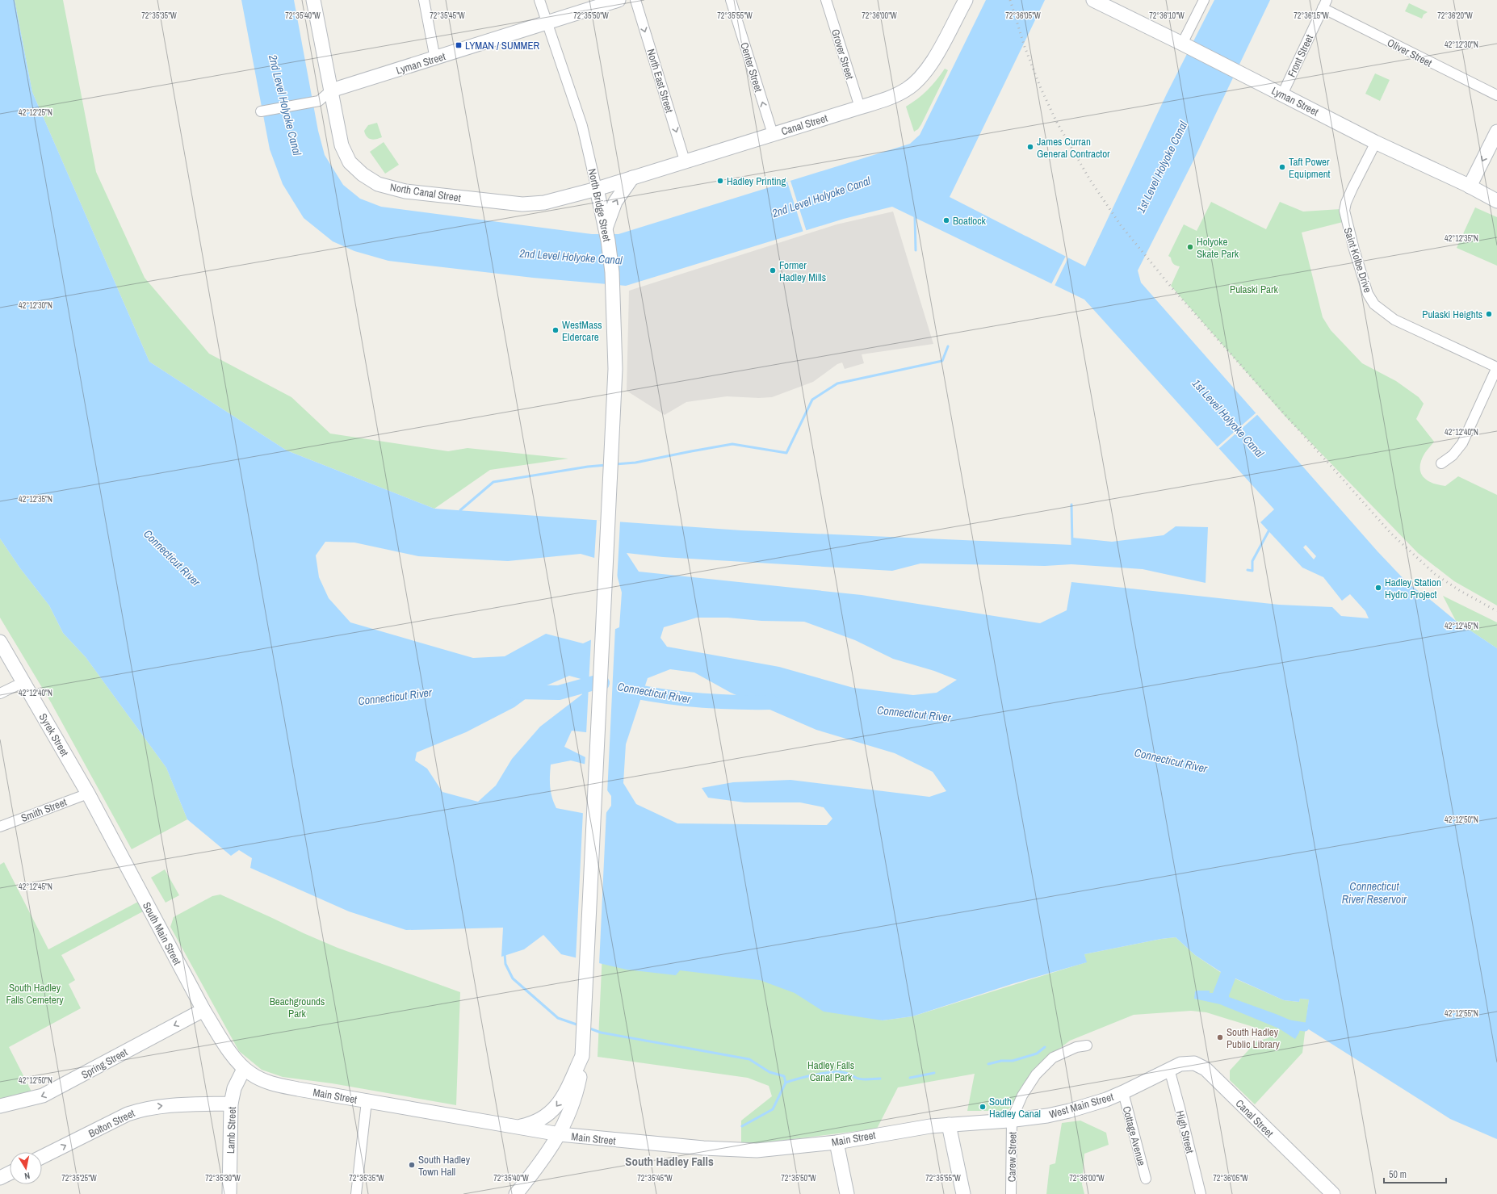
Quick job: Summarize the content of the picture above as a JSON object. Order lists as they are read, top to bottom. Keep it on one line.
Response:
{"streets":{"main road":["Lyman Street","Canal Street","North Canal Street","North Bridge Street","Syrek Street","South Main Street","Spring Street","Main Street","West Main Street","Bolton Street","Lamb Street"],"street":["Oliver Street","Grover Street","Front Street","Center Street","North East Street","Saint Kolbe Drive","Smith Street","High Street","Cottage Avenue","Carew Street"]},"crossings":[["Oliver Street","Front Street"],["Grover Street","Canal Street"],["Front Street","Lyman Street"],["Lyman Street","North Canal Street"],["Lyman Street","North Bridge Street"],["Lyman Street","Saint Kolbe Drive"],["Center Street","Canal Street"],["North East Street","Canal Street"],["Canal Street","North Canal Street"],["Canal Street","North Bridge Street"],["Canal Street","West Main Street"],["Canal Street","High Street"],["North Canal Street","North Bridge Street"],["Syrek Street","Smith Street"],["Syrek Street","South Main Street"],["Smith Street","South Main Street"],["South Main Street","Spring Street"],["South Main Street","Main Street"],["South Main Street","Lamb Street"],["Main Street","West Main Street"],["Main Street","Lamb Street"],["West Main Street","High Street"],["West Main Street","Cottage Avenue"],["West Main Street","Carew Street"],["Bolton Street","Lamb Street"]],"one_way":["Center Street","North East Street","Spring Street","Bolton Street"],"districts":["South Hadley Falls"],"water":["2nd Level Holyoke Canal","1st Level Holyoke Canal","Connecticut River","Connecticut River Reservoir"],"parks":["Pulaski Park","South Hadley Falls Cemetery","Beachgrounds Park","Hadley Falls Canal Park"],"places":{"transit":["LYMAN / SUMMER"],"other":["James Curran General Contractor","Taft Power Equipment","Hadley Printing","Boatlock","Holyoke Skate Park","Former Hadley Mills","Pulaski Heights","WestMass Eldercare","Hadley Station Hydro Project","South Hadley Public Library","South Hadley Canal","South Hadley Town Hall"]},"scale_bar":"50 m","north":"bottom","coordinates":["72°35'35\"W","72°35'40\"W","72°35'45\"W","72°35'50\"W","72°35'55\"W","72°36'00\"W","72°36'05\"W","72°36'10\"W","72°36'15\"W","72°36'20\"W","42°12'30\"N","42°12'25\"N","42°12'35\"N","42°12'40\"N","42°12'45\"N","42°12'50\"N","42°12'55\"N","72°35'25\"W","72°35'30\"W"]}
